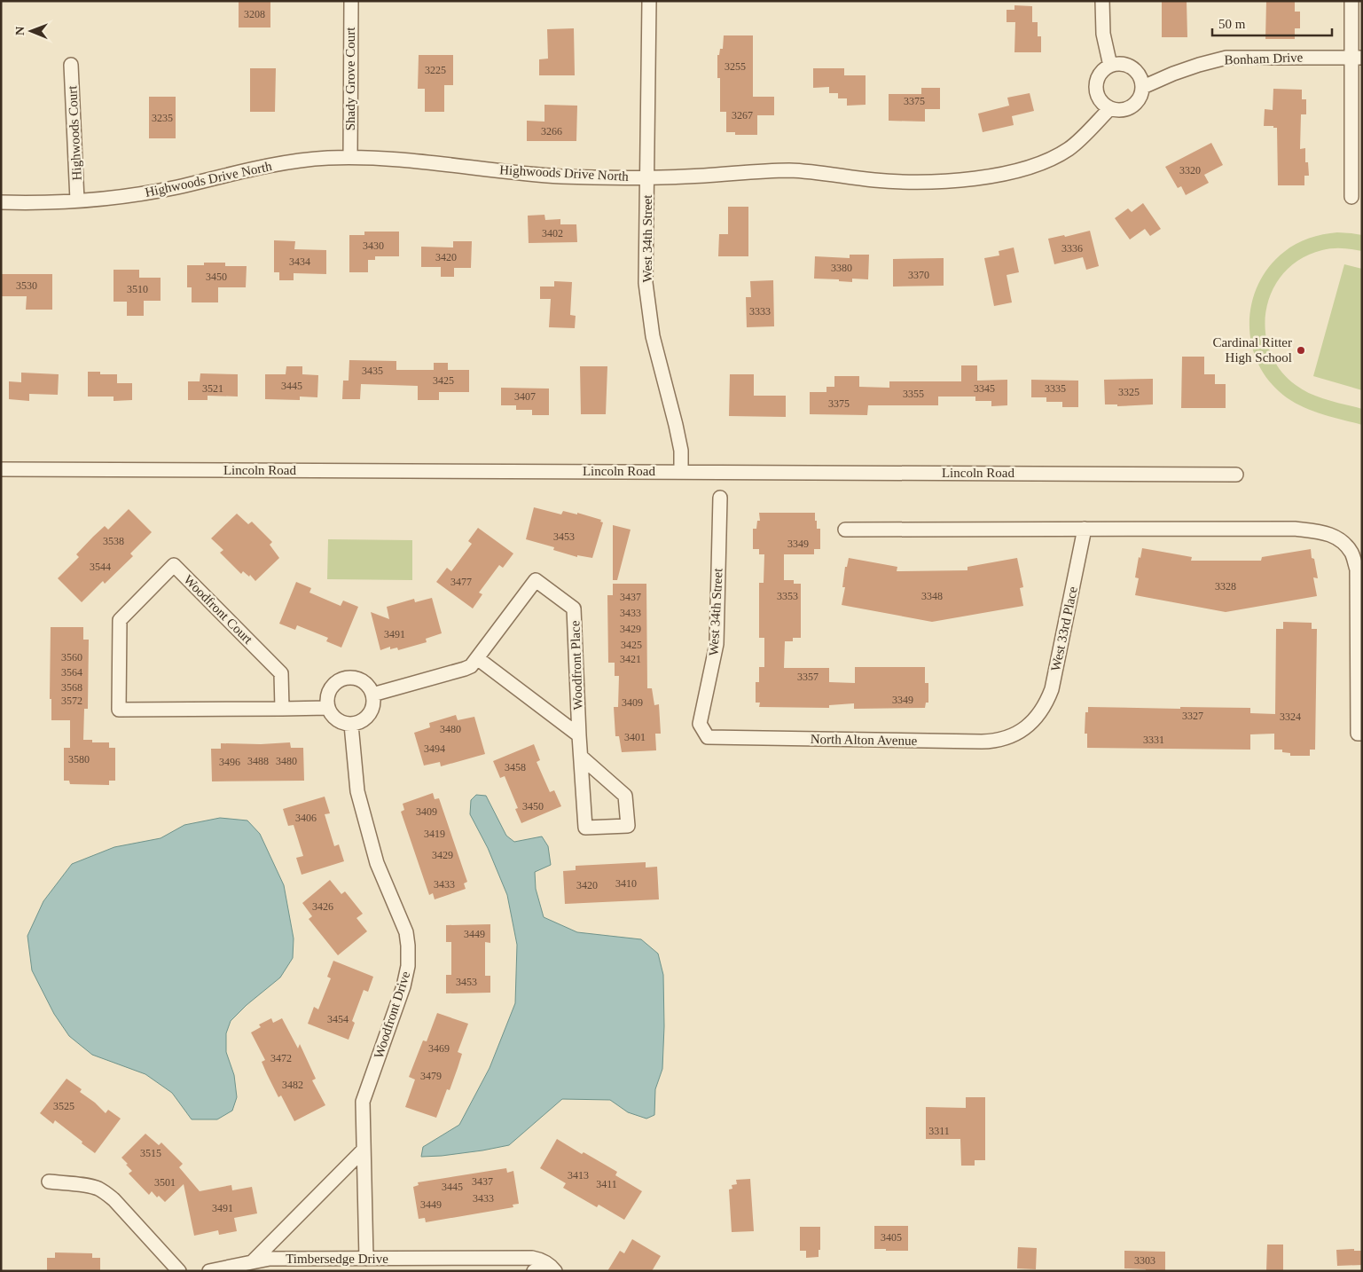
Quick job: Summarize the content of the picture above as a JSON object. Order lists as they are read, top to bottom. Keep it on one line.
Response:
{"streets":{"street":["Bonham Drive","Shady Grove Court","Highwoods Court","Highwoods Drive North","West 34th Street","Lincoln Road","Woodfront Court","West 33rd Place","Woodfront Place","North Alton Avenue","Woodfront Drive","Timbersedge Drive"]},"crossings":[["Bonham Drive","Highwoods Drive North"],["Shady Grove Court","Highwoods Drive North"],["Highwoods Court","Highwoods Drive North"],["Highwoods Drive North","West 34th Street"],["West 34th Street","Lincoln Road"],["West 34th Street","North Alton Avenue"],["Woodfront Court","Woodfront Place"],["Woodfront Court","Woodfront Drive"],["West 33rd Place","North Alton Avenue"],["Woodfront Place","Woodfront Drive"],["Woodfront Drive","Timbersedge Drive"]],"places":["Cardinal Ritter High School"],"house_numbers":["3208","3255","3225","3375","3267","3235","3266","3320","3402","3430","3336","3420","3434","3380","3370","3450","3530","3510","3333","3435","3425","3445","3521","3345","3335","3325","3355","3407","3375","3453","3538","3349","3544","3477","3328","3353","3348","3437","3433","3429","3491","3425","3560","3421","3564","3357","3568","3349","3572","3409","3327","3324","3480","3401","3331","3494","3580","3488","3480","3496","3458","3450","3409","3406","3419","3429","3410","3433","3420","3426","3449","3453","3454","3469","3472","3479","3482","3525","3311","3515","3413","3437","3501","3411","3445","3433","3449","3491","3405","3303"],"scale_bar":"50 m","north":"left"}
